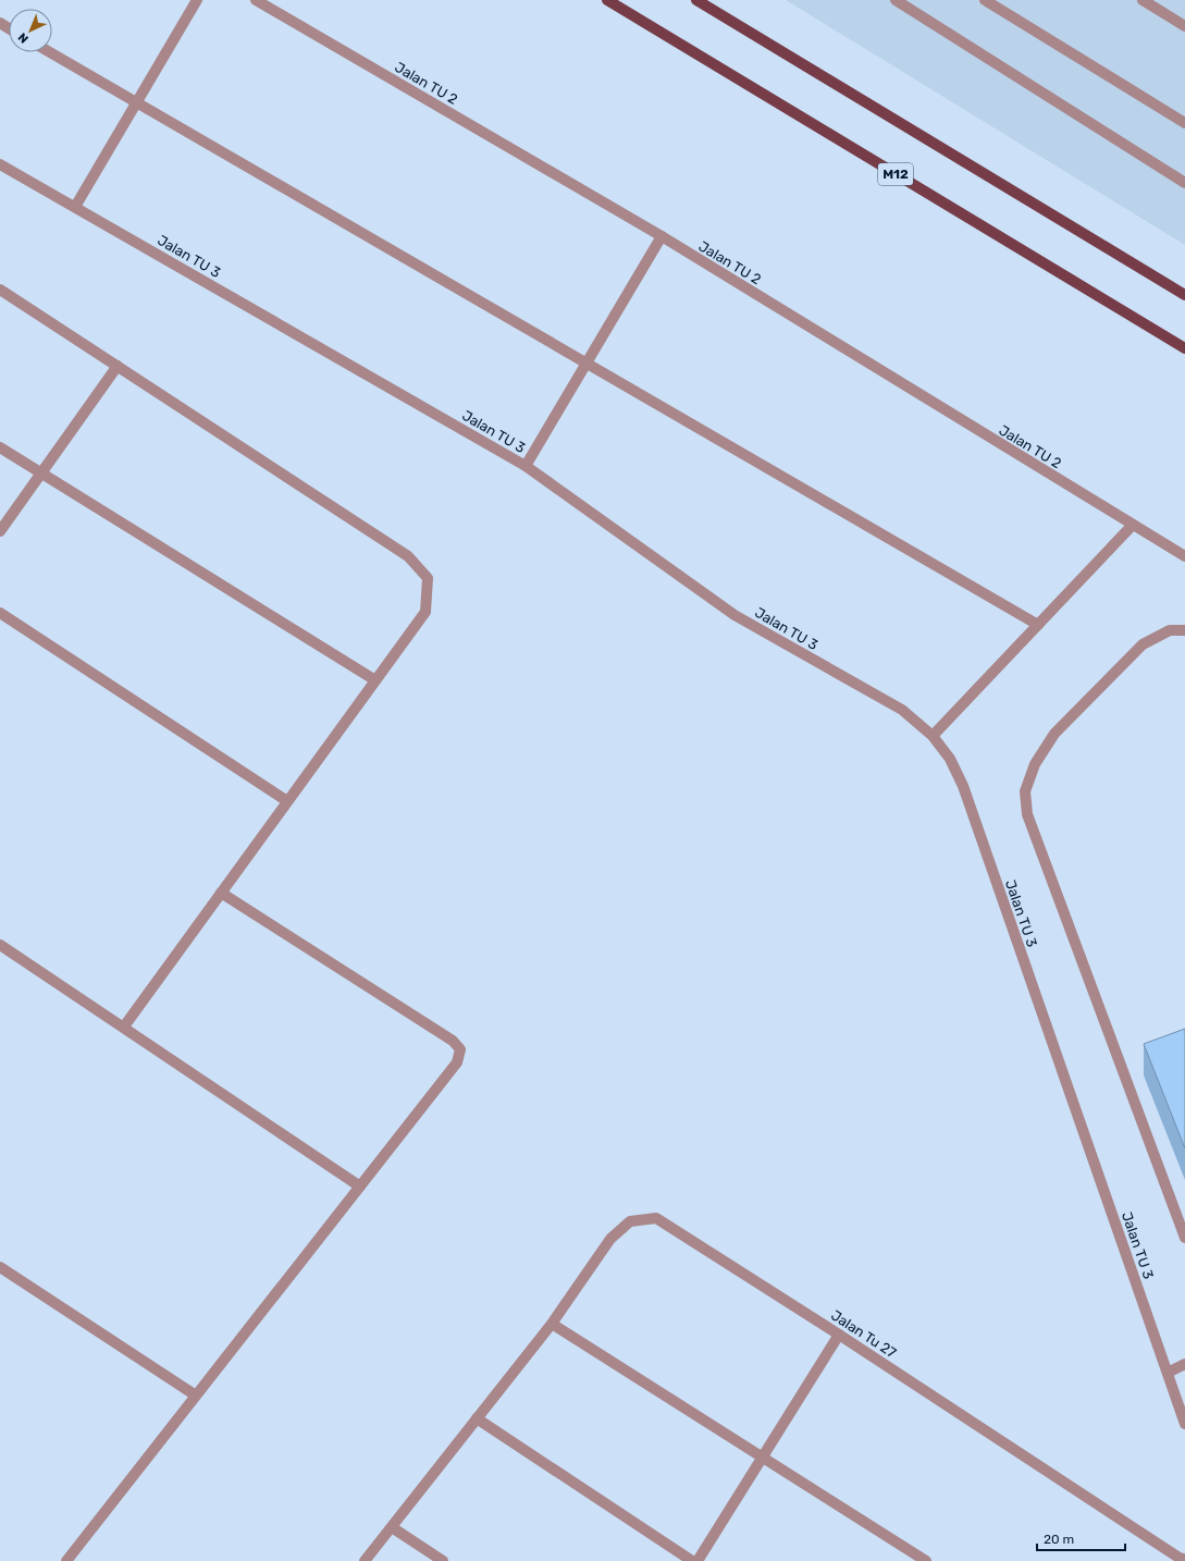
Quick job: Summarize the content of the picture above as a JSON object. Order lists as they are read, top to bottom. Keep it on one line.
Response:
{"streets":{"main road":["M12"],"street":["Jalan TU 2","Jalan TU 3","Jalan Tu 27"]},"scale_bar":"20 m","north":"bottom left"}
